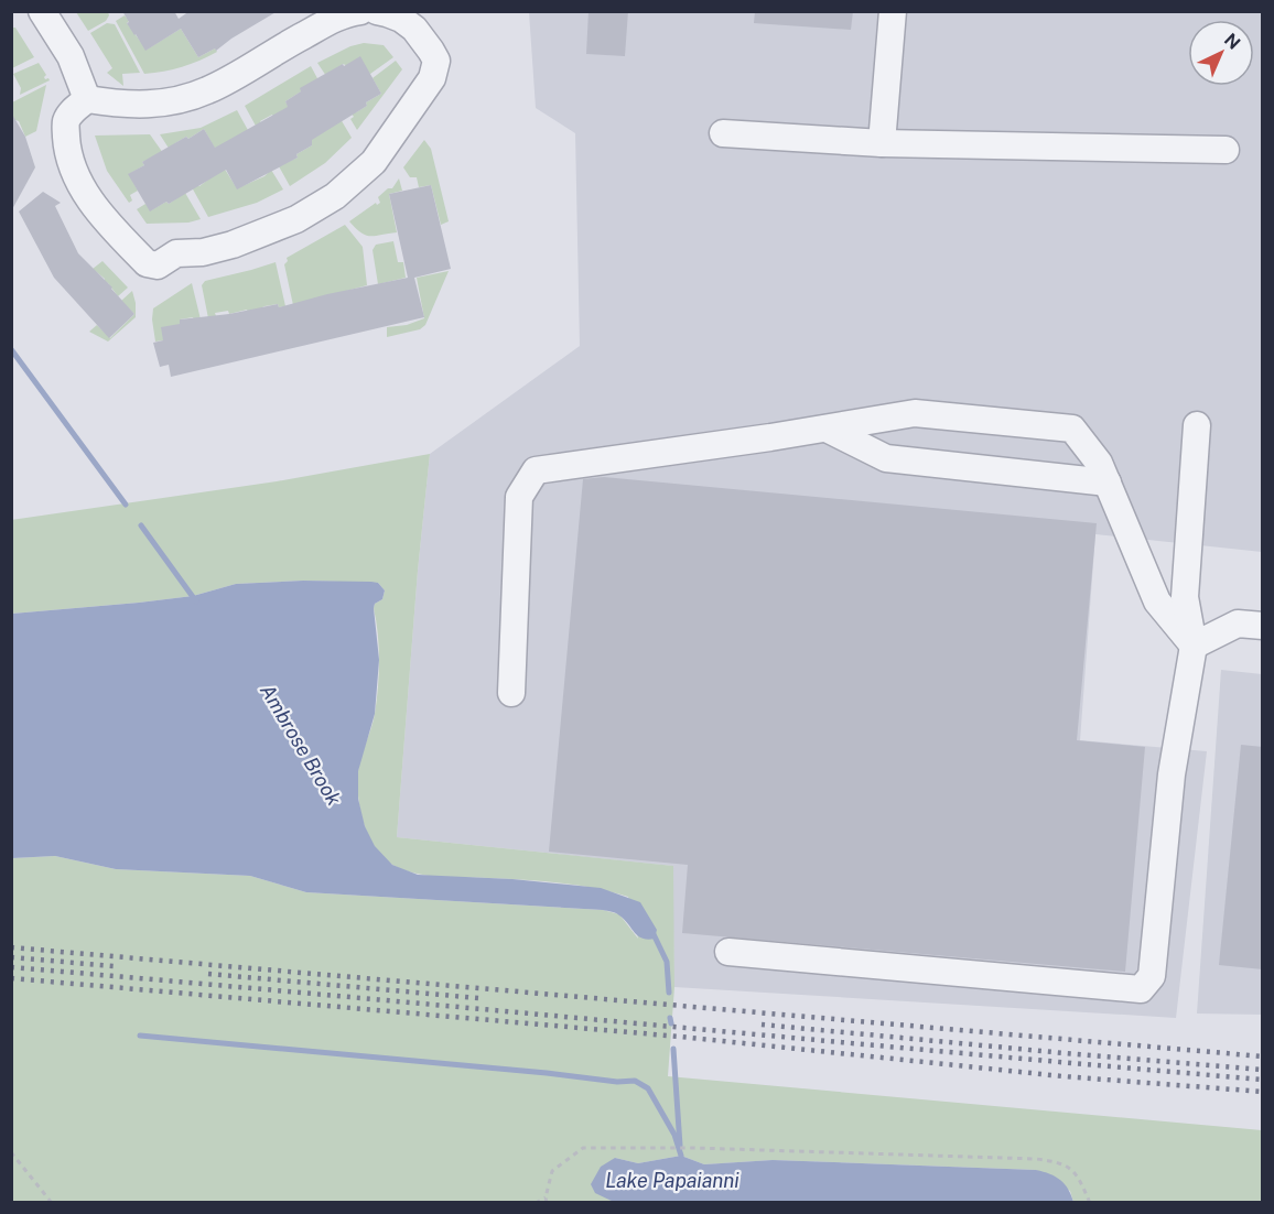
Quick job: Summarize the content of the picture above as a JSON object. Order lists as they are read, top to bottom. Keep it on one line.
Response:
{"water":["Ambrose Brook","Lake Papaianni"],"north":"top right"}
